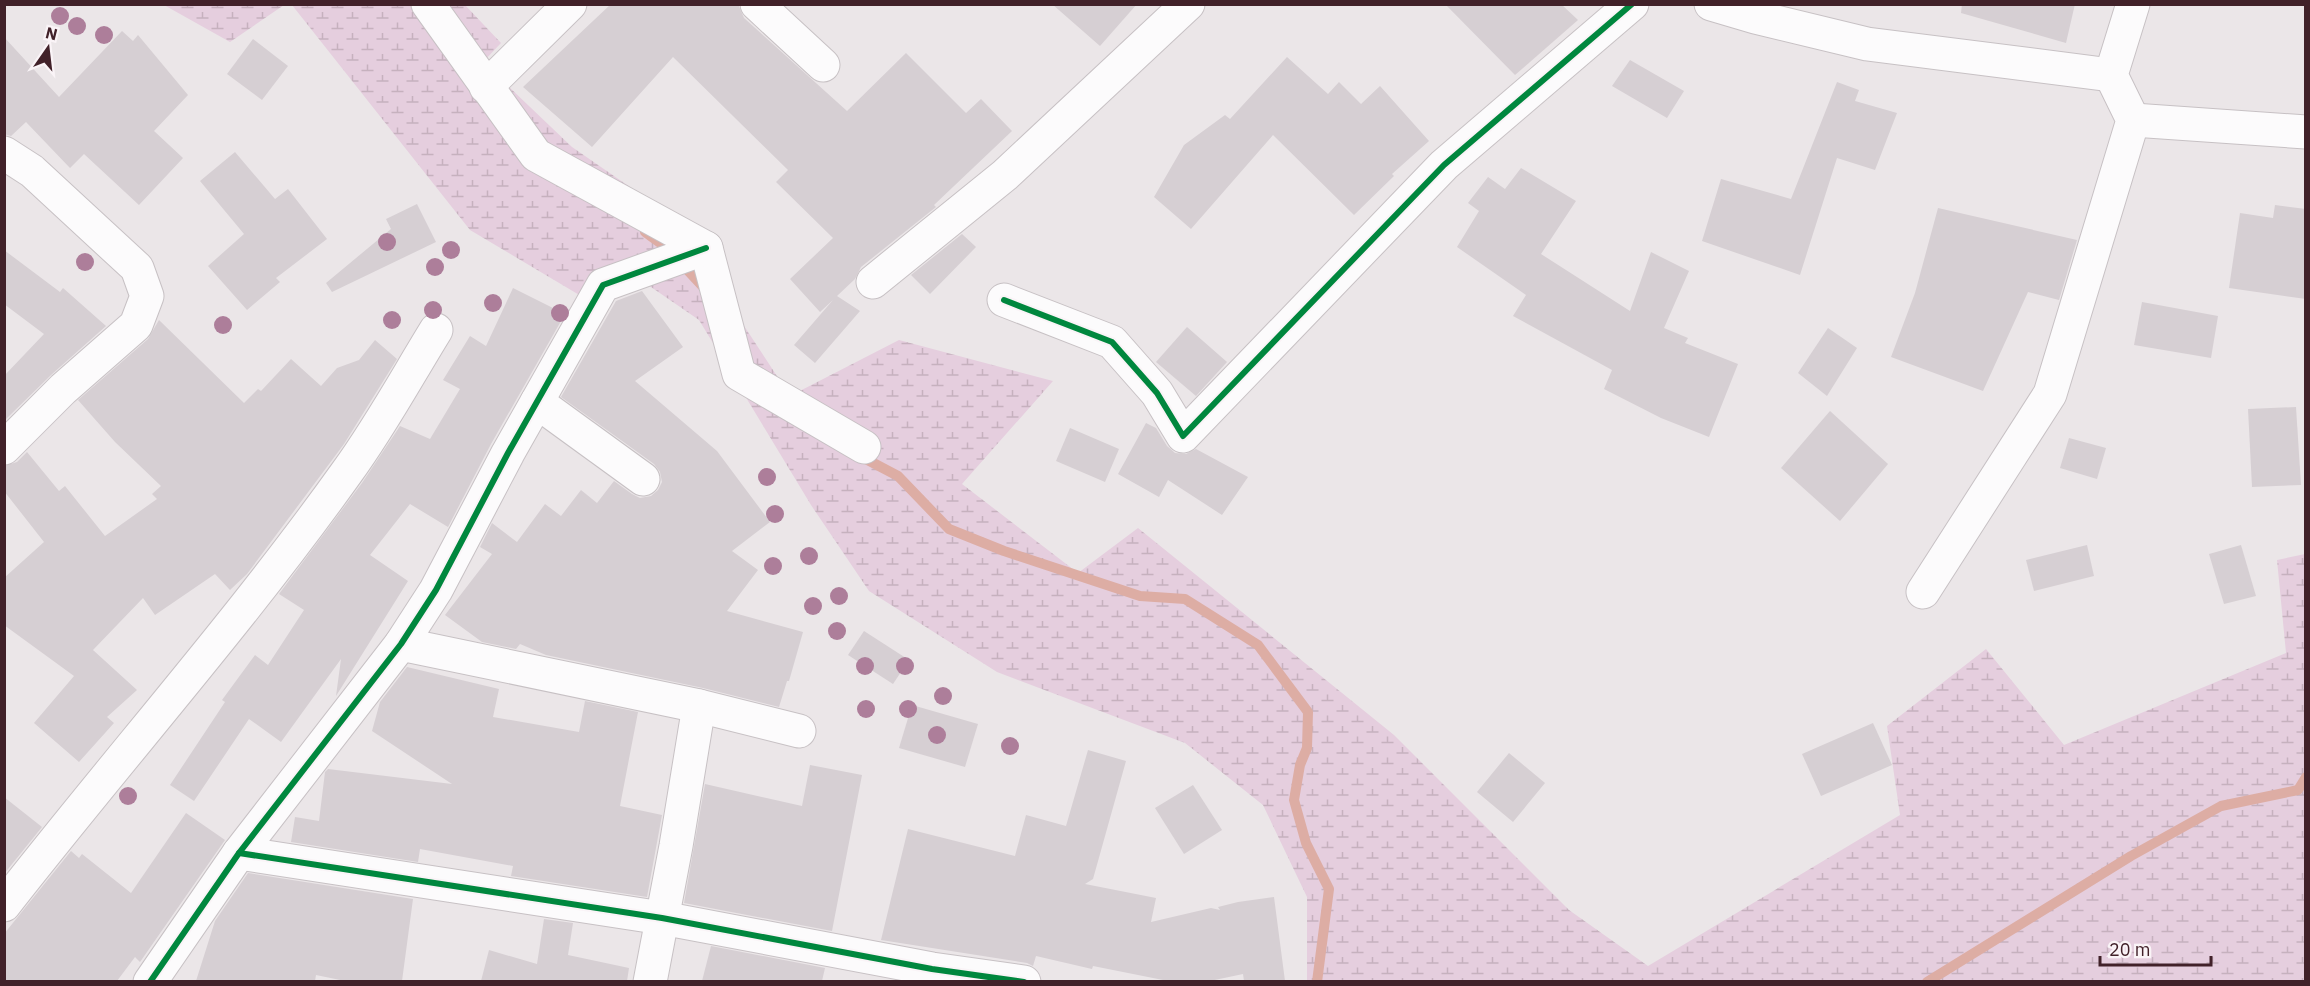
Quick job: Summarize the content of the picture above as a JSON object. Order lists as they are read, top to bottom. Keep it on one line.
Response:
{"scale_bar":"20 m","north":"top"}
